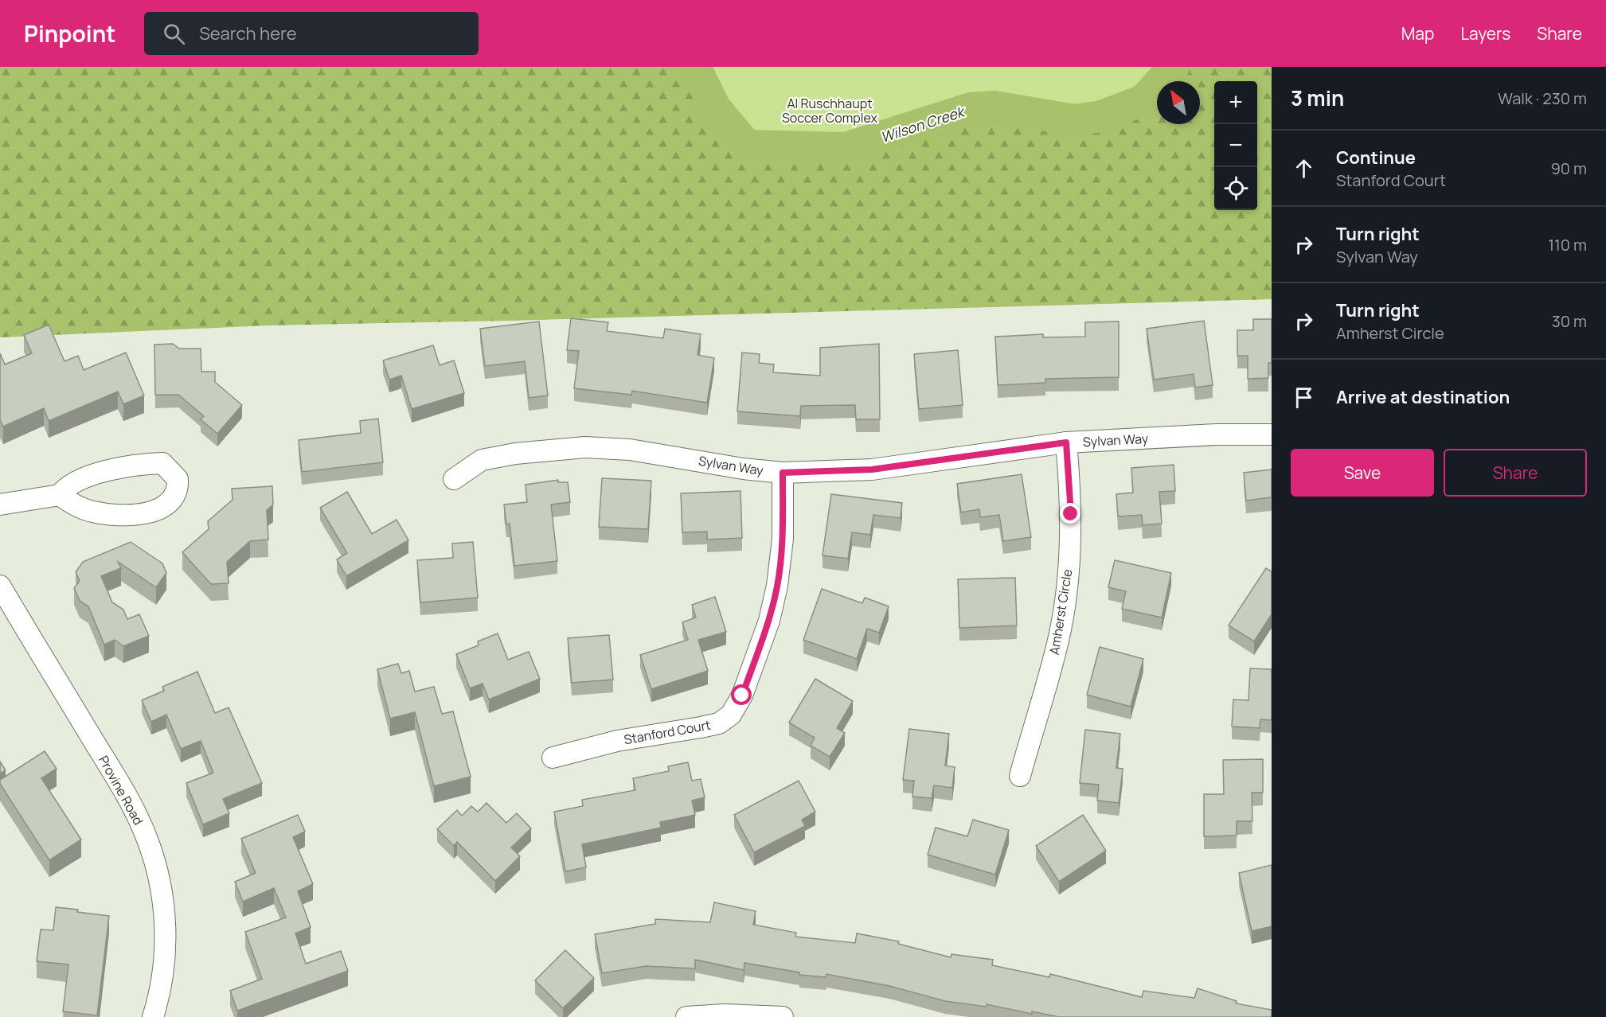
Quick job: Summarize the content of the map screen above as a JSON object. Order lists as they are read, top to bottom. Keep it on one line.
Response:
{"streets":{"street":["Sylvan Way","Amherst Circle","Stanford Court","Provine Road"]},"crossings":[["Sylvan Way","Amherst Circle"],["Sylvan Way","Stanford Court"]],"water":["Wilson Creek"],"parks":["Al Ruschhaupt Soccer Complex"],"north":"top left","page":{"header":"Pinpoint","search":"Search here","nav":["Map","Layers","Share"],"heading":["3 min","Walk · 230 m"],"map_buttons":["+","−"],"list":[["Continue","Stanford Court","90 m"],["Turn right","Sylvan Way","110 m"],["Turn right","Amherst Circle","30 m"],"Arrive at destination"],"buttons":["Save","Share"]}}
